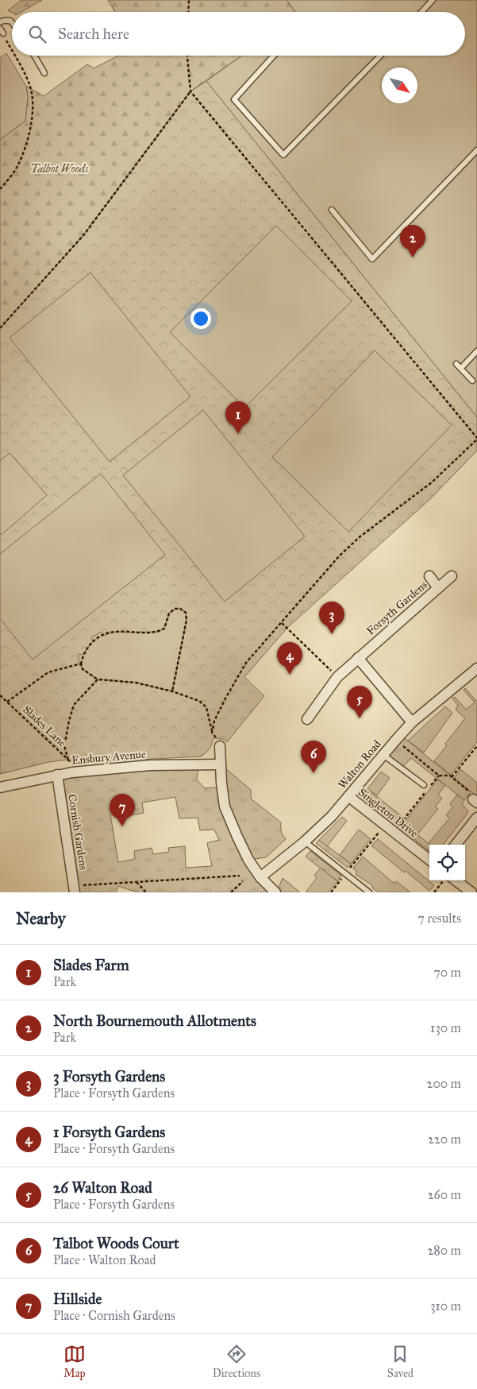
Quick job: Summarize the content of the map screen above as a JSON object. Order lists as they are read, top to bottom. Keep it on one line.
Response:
{"streets":{"street":["Forsyth Gardens","Ensbury Avenue","Walton Road","Singleton Drive","Cornish Gardens"],"path":["Slades Lane"]},"crossings":[["Slades Lane","Ensbury Avenue"],["Ensbury Avenue","Cornish Gardens"],["Walton Road","Singleton Drive"]],"parks":["Talbot Woods"],"north":"bottom right","page":{"search":"Search here","pins":["2","1","3","4","5","6","7"],"heading":["Nearby","7 results"],"list":[{"mark":"1","name":"Slades Farm","note":"Park","value":"70 m"},{"mark":"2","name":"North Bournemouth Allotments","note":"Park","value":"130 m"},{"mark":"3","name":"3 Forsyth Gardens","note":"Place · Forsyth Gardens","value":"200 m"},{"mark":"4","name":"1 Forsyth Gardens","note":"Place · Forsyth Gardens","value":"220 m"},{"mark":"5","name":"26 Walton Road","note":"Place · Forsyth Gardens","value":"260 m"},{"mark":"6","name":"Talbot Woods Court","note":"Place · Walton Road","value":"280 m"},{"mark":"7","name":"Hillside","note":"Place · Cornish Gardens","value":"310 m"}],"nav":["Map","Directions","Saved"]}}
